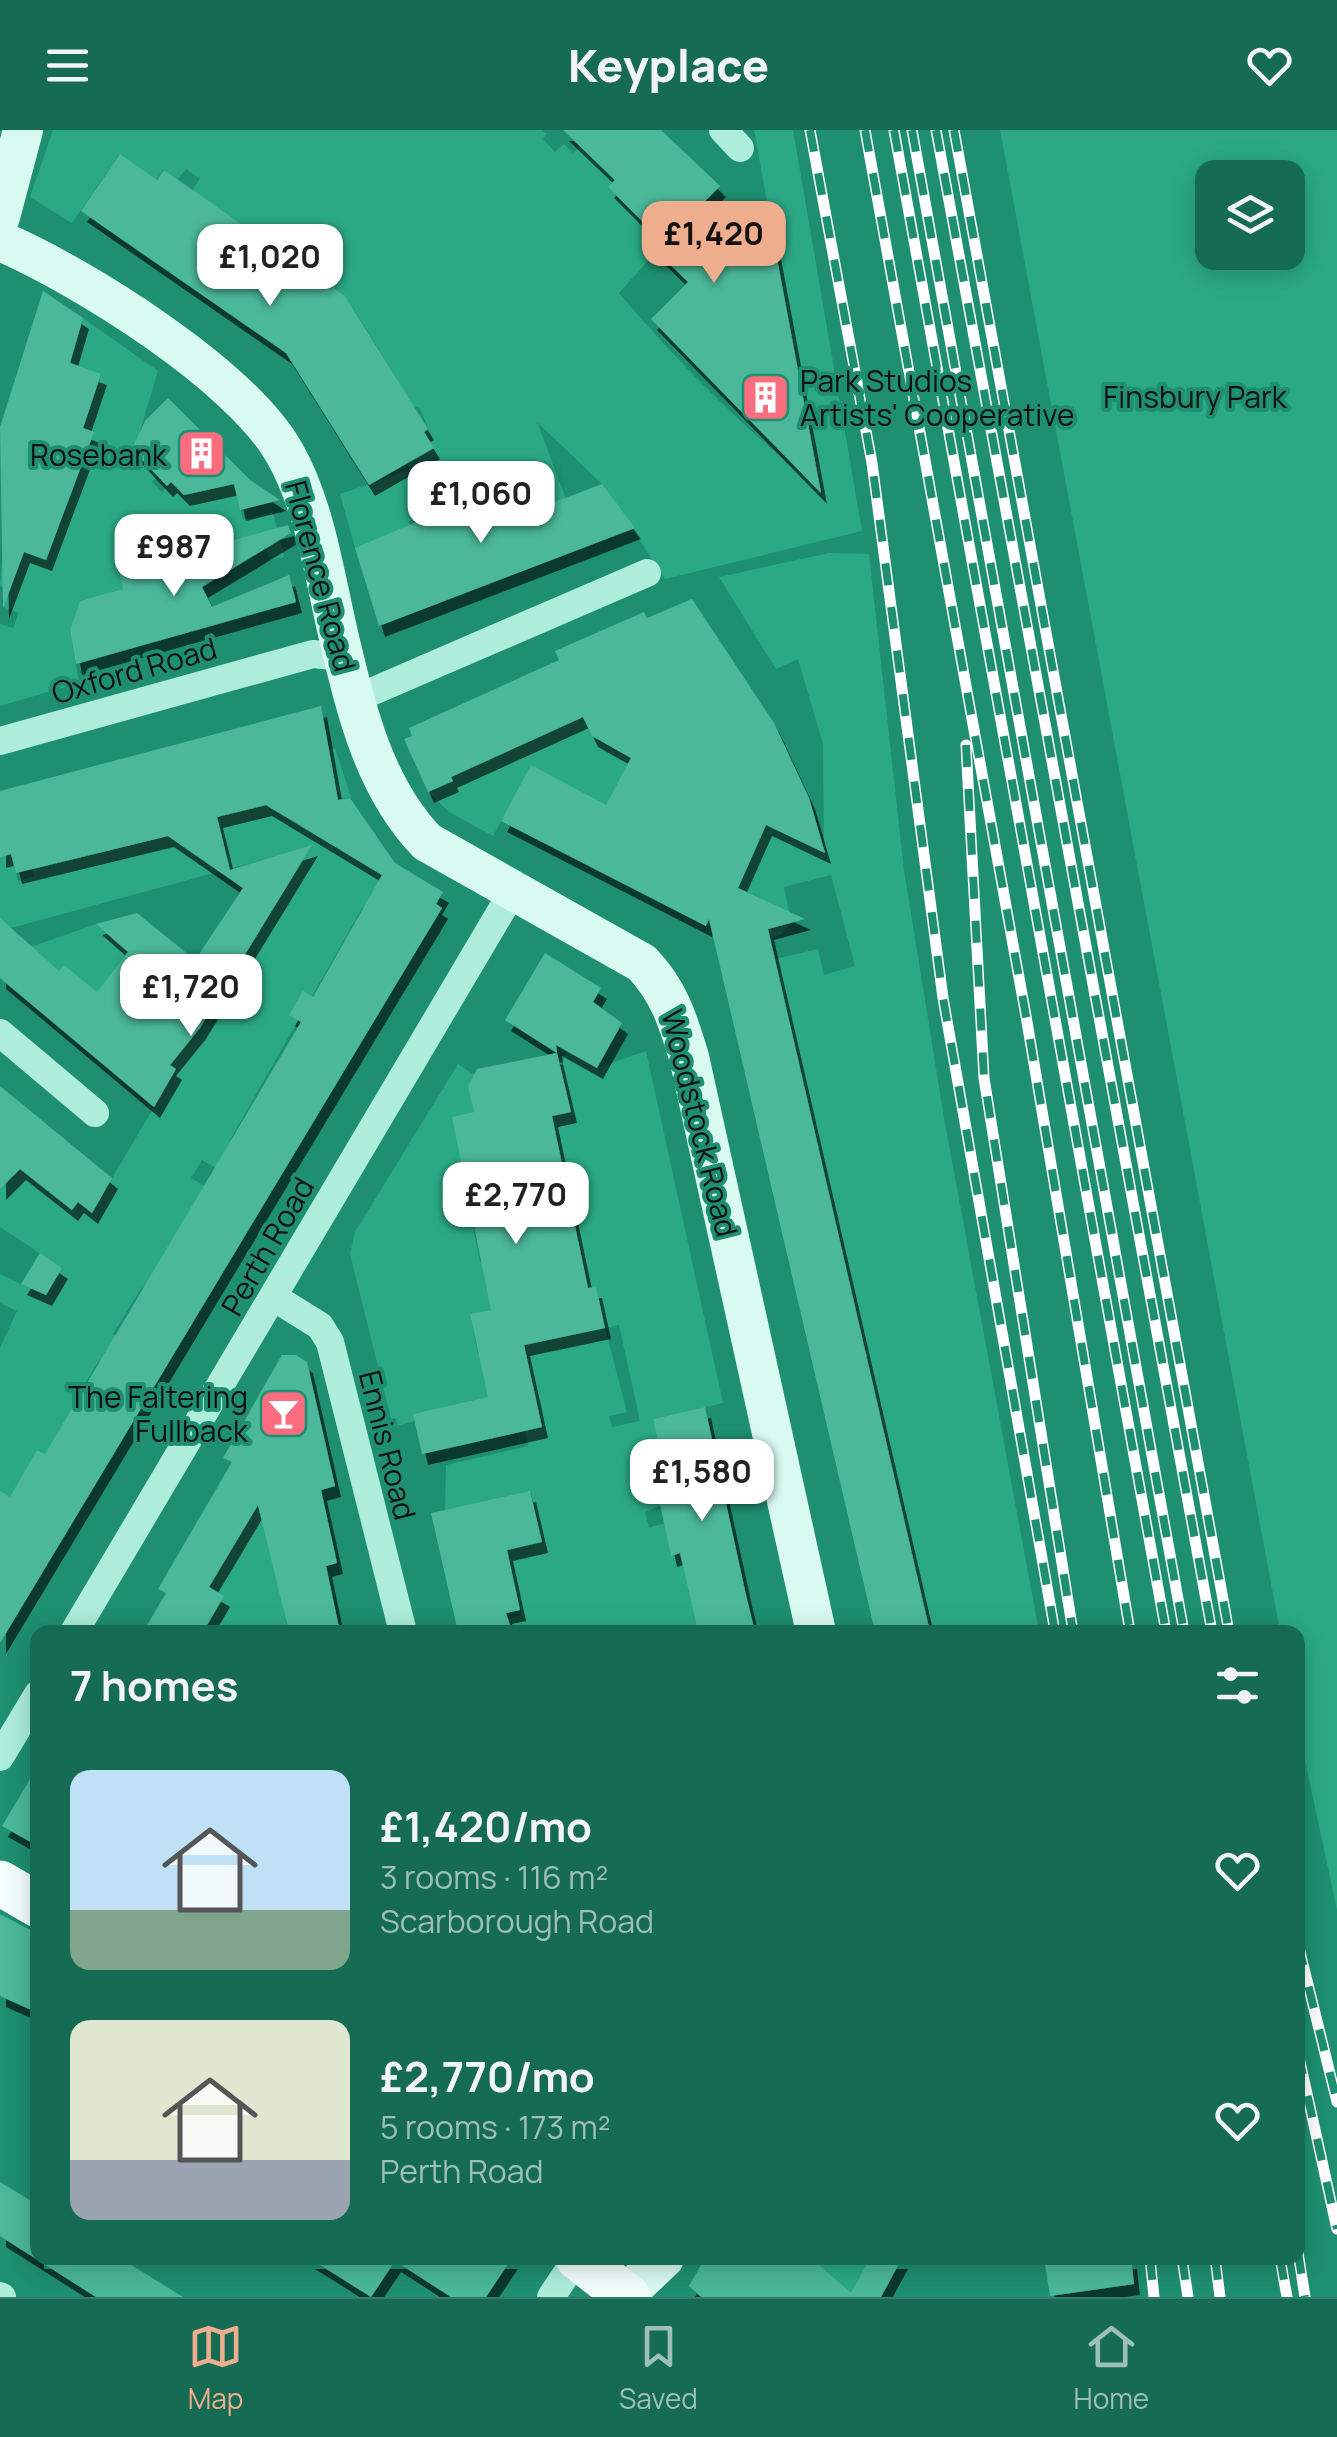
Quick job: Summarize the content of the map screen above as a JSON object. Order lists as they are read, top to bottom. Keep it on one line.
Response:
{"streets":{"main road":["Florence Road","Woodstock Road"],"street":["Oxford Road","Perth Road","Ennis Road"]},"crossings":[["Florence Road","Oxford Road"],["Florence Road","Woodstock Road"],["Woodstock Road","Perth Road"],["Perth Road","Ennis Road"]],"parks":["Finsbury Park"],"places":{"building":["Park Studios Artists' Cooperative","Rosebank"],"bar":["The Faltering Fullback"]},"page":{"header":"Keyplace","price":["£1,420","£1,020","£1,060","£987","£1,720","£2,770","£1,580"],"heading":"7 homes","list":[{"name":"£1,420/mo","note":"3 rooms · 116 m² · Scarborough Road"},{"name":"£2,770/mo","note":"5 rooms · 173 m² · Perth Road"}],"tabs":["Map","Saved","Home"]}}
